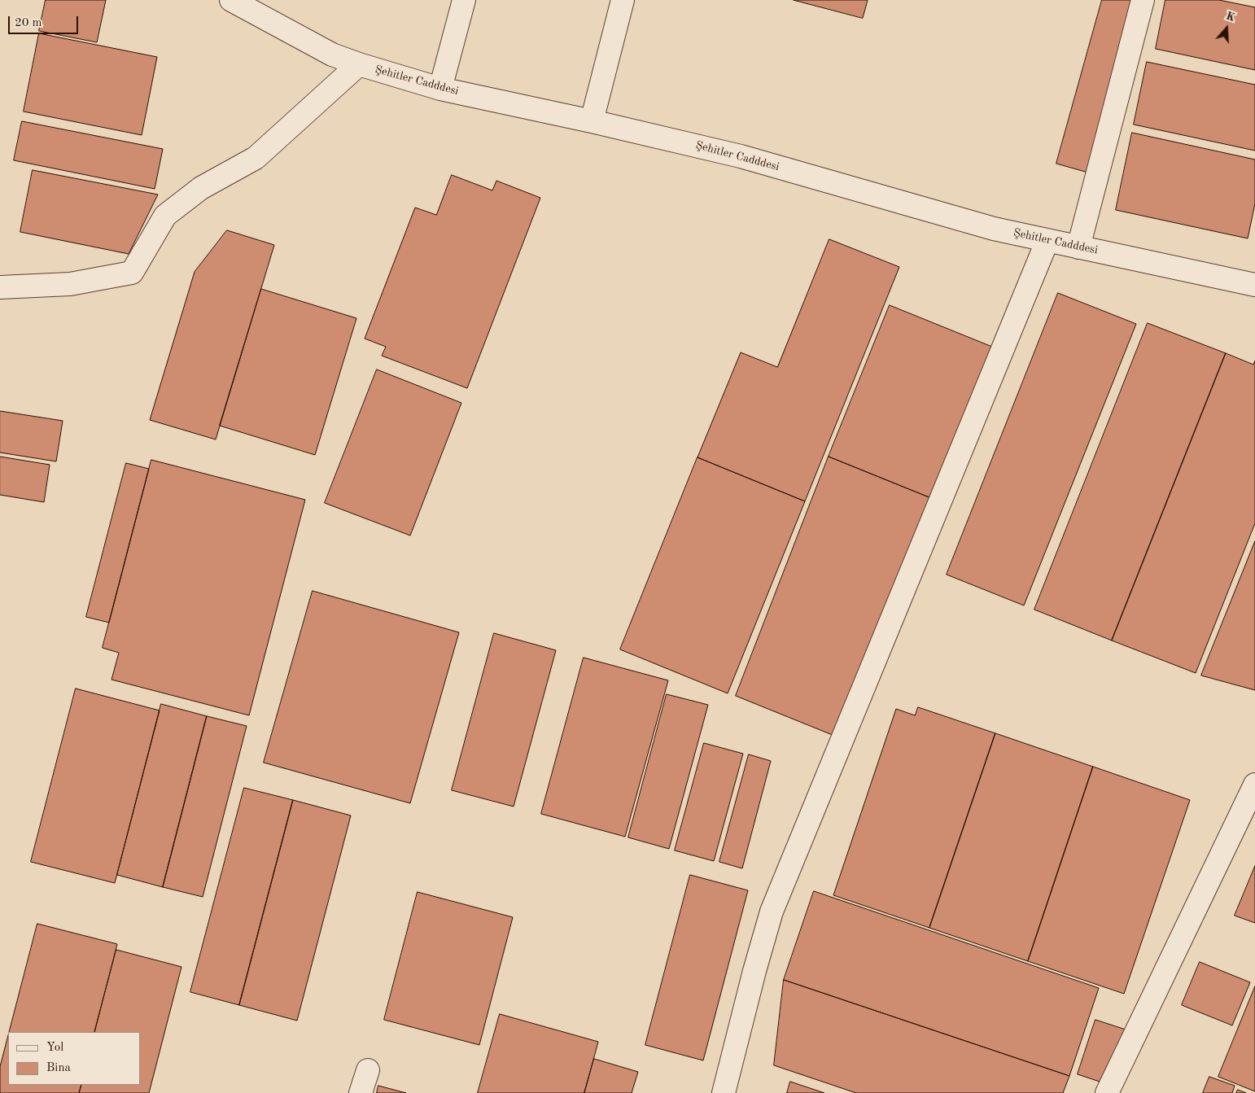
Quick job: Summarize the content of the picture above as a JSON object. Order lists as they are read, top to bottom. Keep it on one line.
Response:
{"streets":{"street":["Şehitler Cadddesi"]},"legend":["Yol","Bina"],"scale_bar":"20 m","north":"top"}
